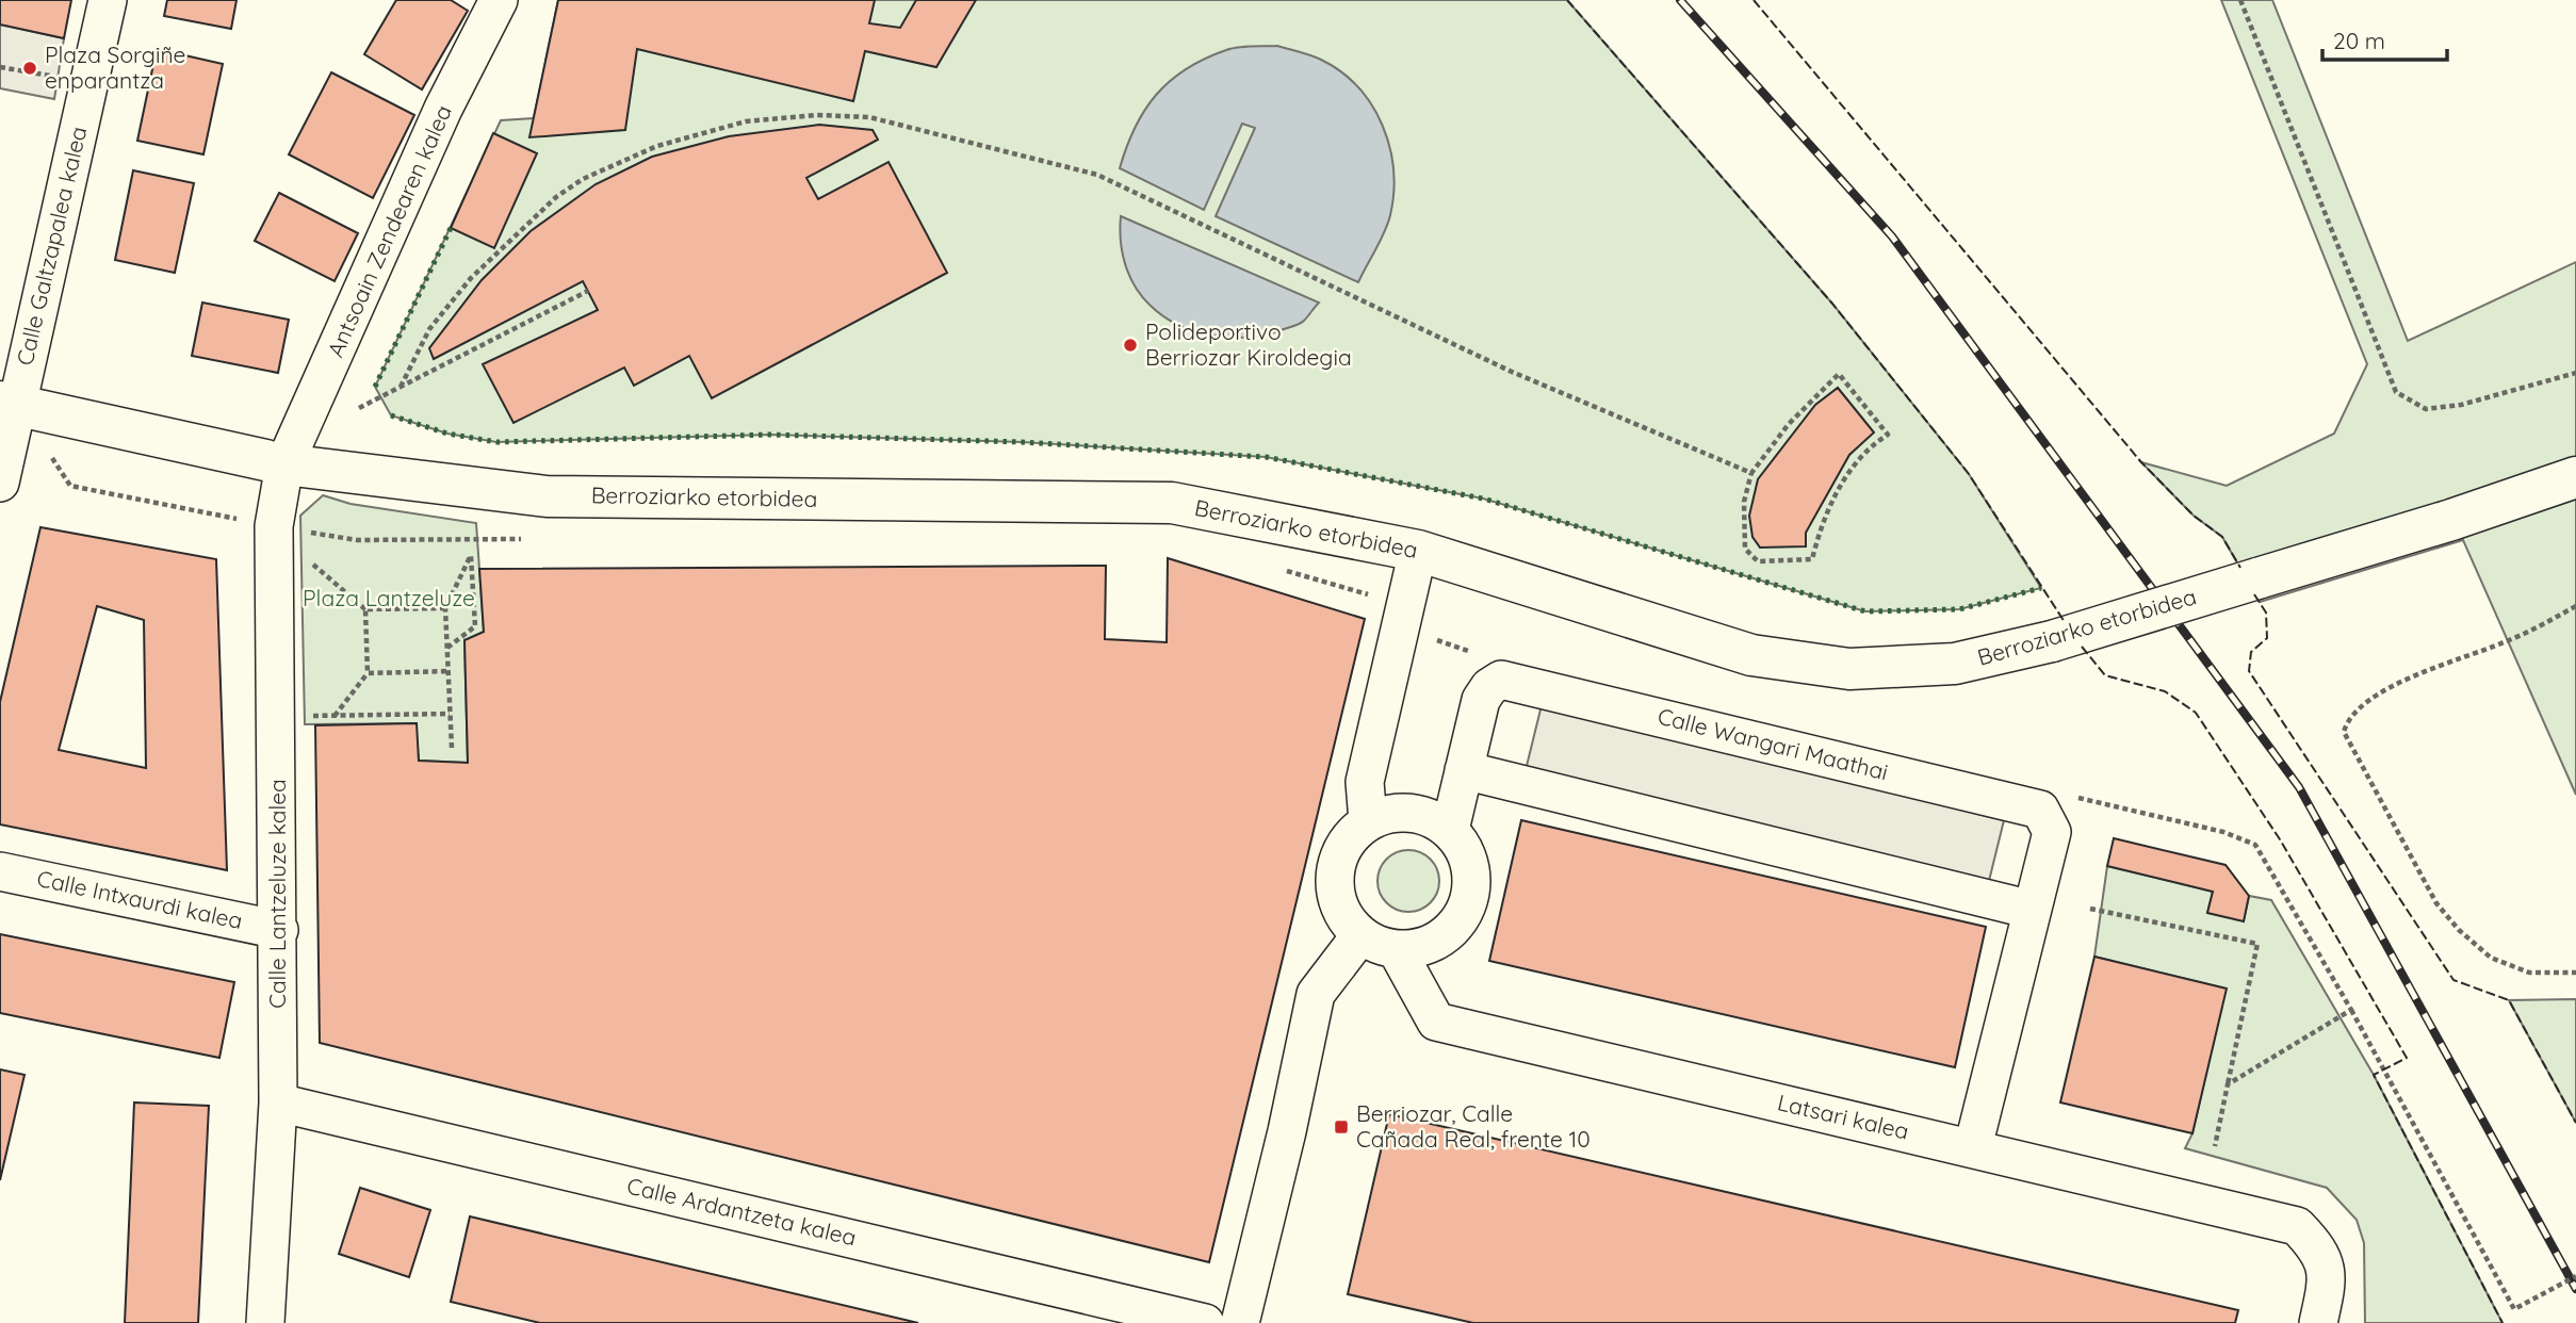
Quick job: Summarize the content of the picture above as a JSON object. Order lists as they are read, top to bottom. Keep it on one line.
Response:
{"streets":{"street":["Antsoain Zendearen kalea","Calle Galtzapalea kalea","Berroziarko etorbidea","Calle Wangari Maathai","Calle Lantzeluze kalea","Calle Intxaurdi kalea","Latsari kalea","Calle Ardantzeta kalea"]},"crossings":[["Antsoain Zendearen kalea","Berroziarko etorbidea"],["Antsoain Zendearen kalea","Calle Lantzeluze kalea"],["Calle Galtzapalea kalea","Berroziarko etorbidea"],["Berroziarko etorbidea","Calle Lantzeluze kalea"],["Calle Wangari Maathai","Latsari kalea"],["Calle Lantzeluze kalea","Calle Intxaurdi kalea"],["Calle Lantzeluze kalea","Calle Ardantzeta kalea"]],"parks":["Plaza Lantzeluze"],"places":{"other":["Plaza Sorgiñe enparantza","Polideportivo Berriozar Kiroldegia"],"transit":["Berriozar, Calle Cañada Real, frente 10"]},"scale_bar":"20 m"}
